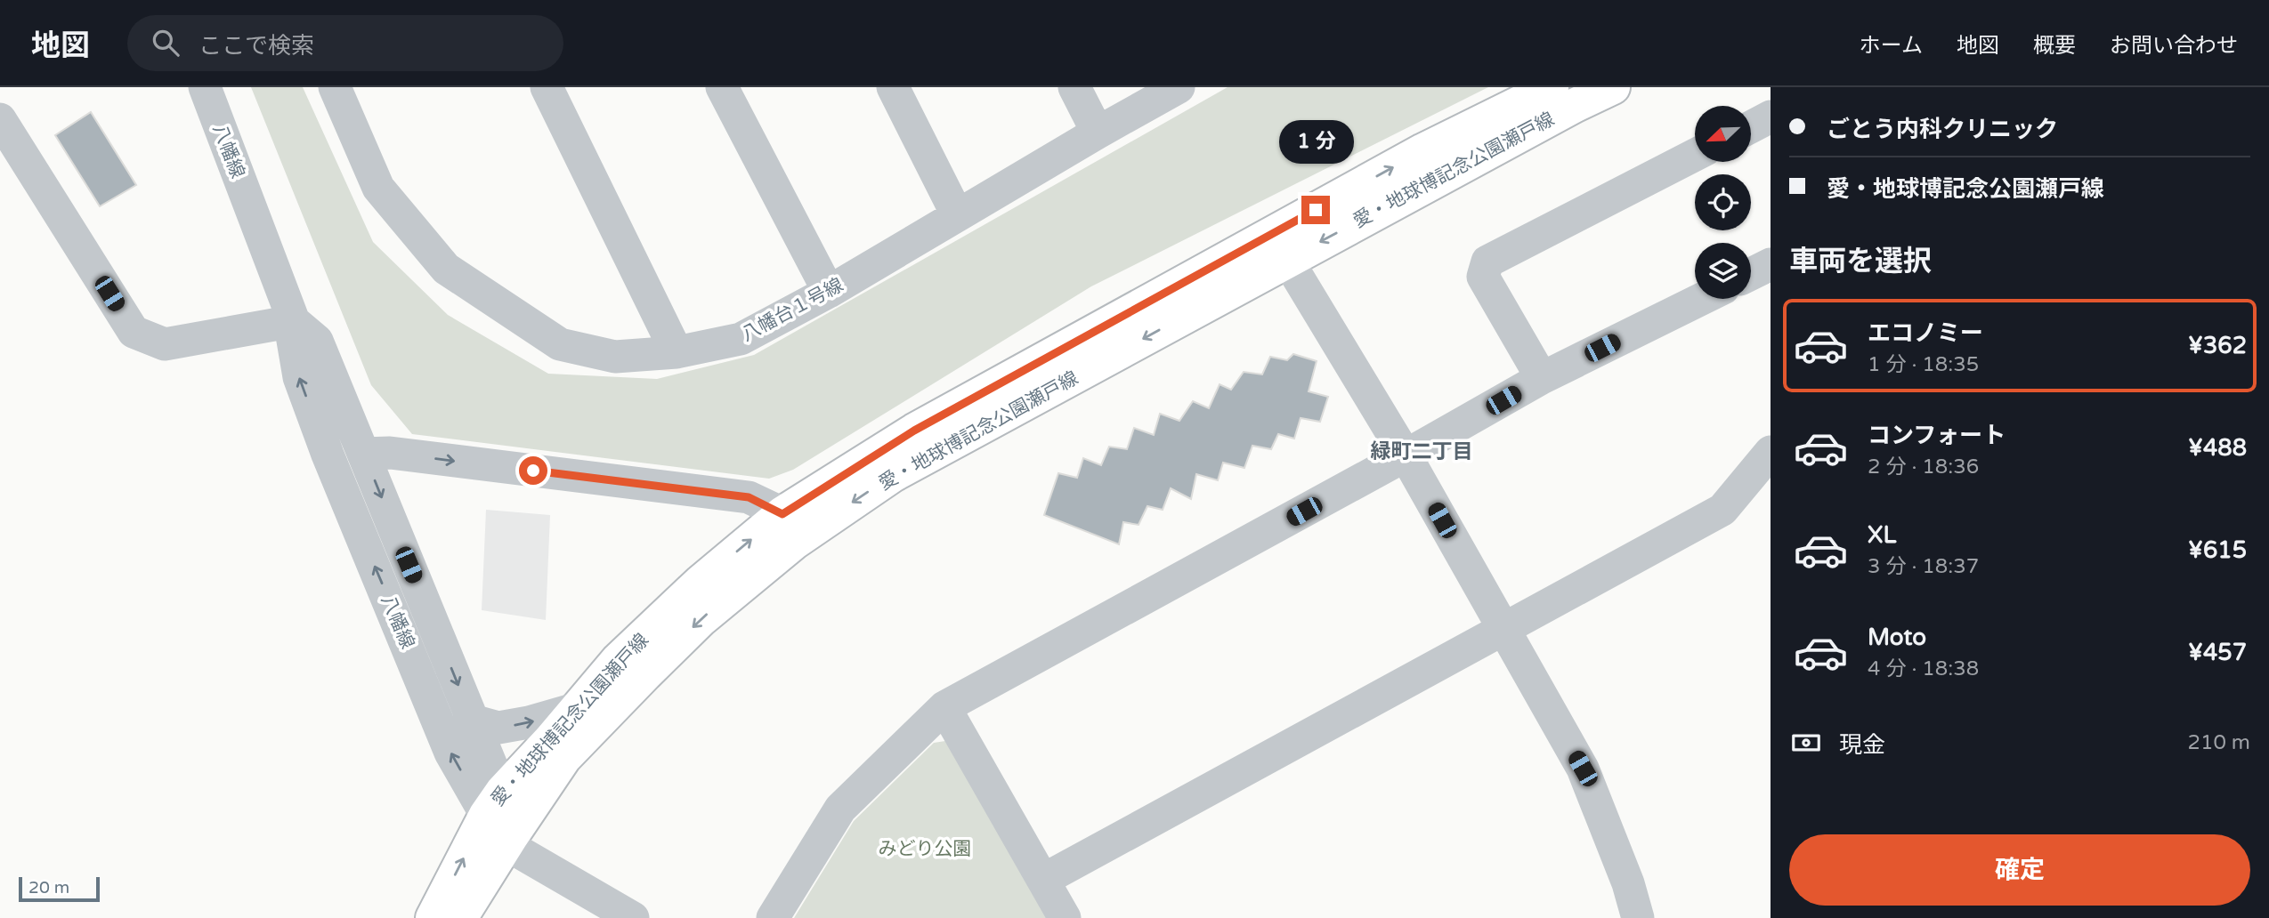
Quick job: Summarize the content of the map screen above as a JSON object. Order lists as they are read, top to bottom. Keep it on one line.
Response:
{"streets":{"main road":["愛・地球博記念公園瀬戸線"],"street":["八幡線","八幡台１号線"]},"crossings":[["八幡線","愛・地球博記念公園瀬戸線"]],"districts":["緑町二丁目"],"parks":["みどり公園"],"scale_bar":"20 m","north":"bottom left","page":{"header":"地図","search":"ここで検索","nav":["ホーム","地図","概要","お問い合わせ"],"banner":["ごとう内科クリニック","愛・地球博記念公園瀬戸線"],"bubble":"1 分","heading":"車両を選択","list":[{"name":"エコノミー","note":"1 分 · 18:35","value":"¥362"},{"name":"コンフォート","note":"2 分 · 18:36","value":"¥488"},{"name":"XL","note":"3 分 · 18:37","value":"¥615"},{"name":"Moto","note":"4 分 · 18:38","value":"¥457"}],"pay":["現金","210 m"],"buttons":"確定","scale":"20 m"}}
